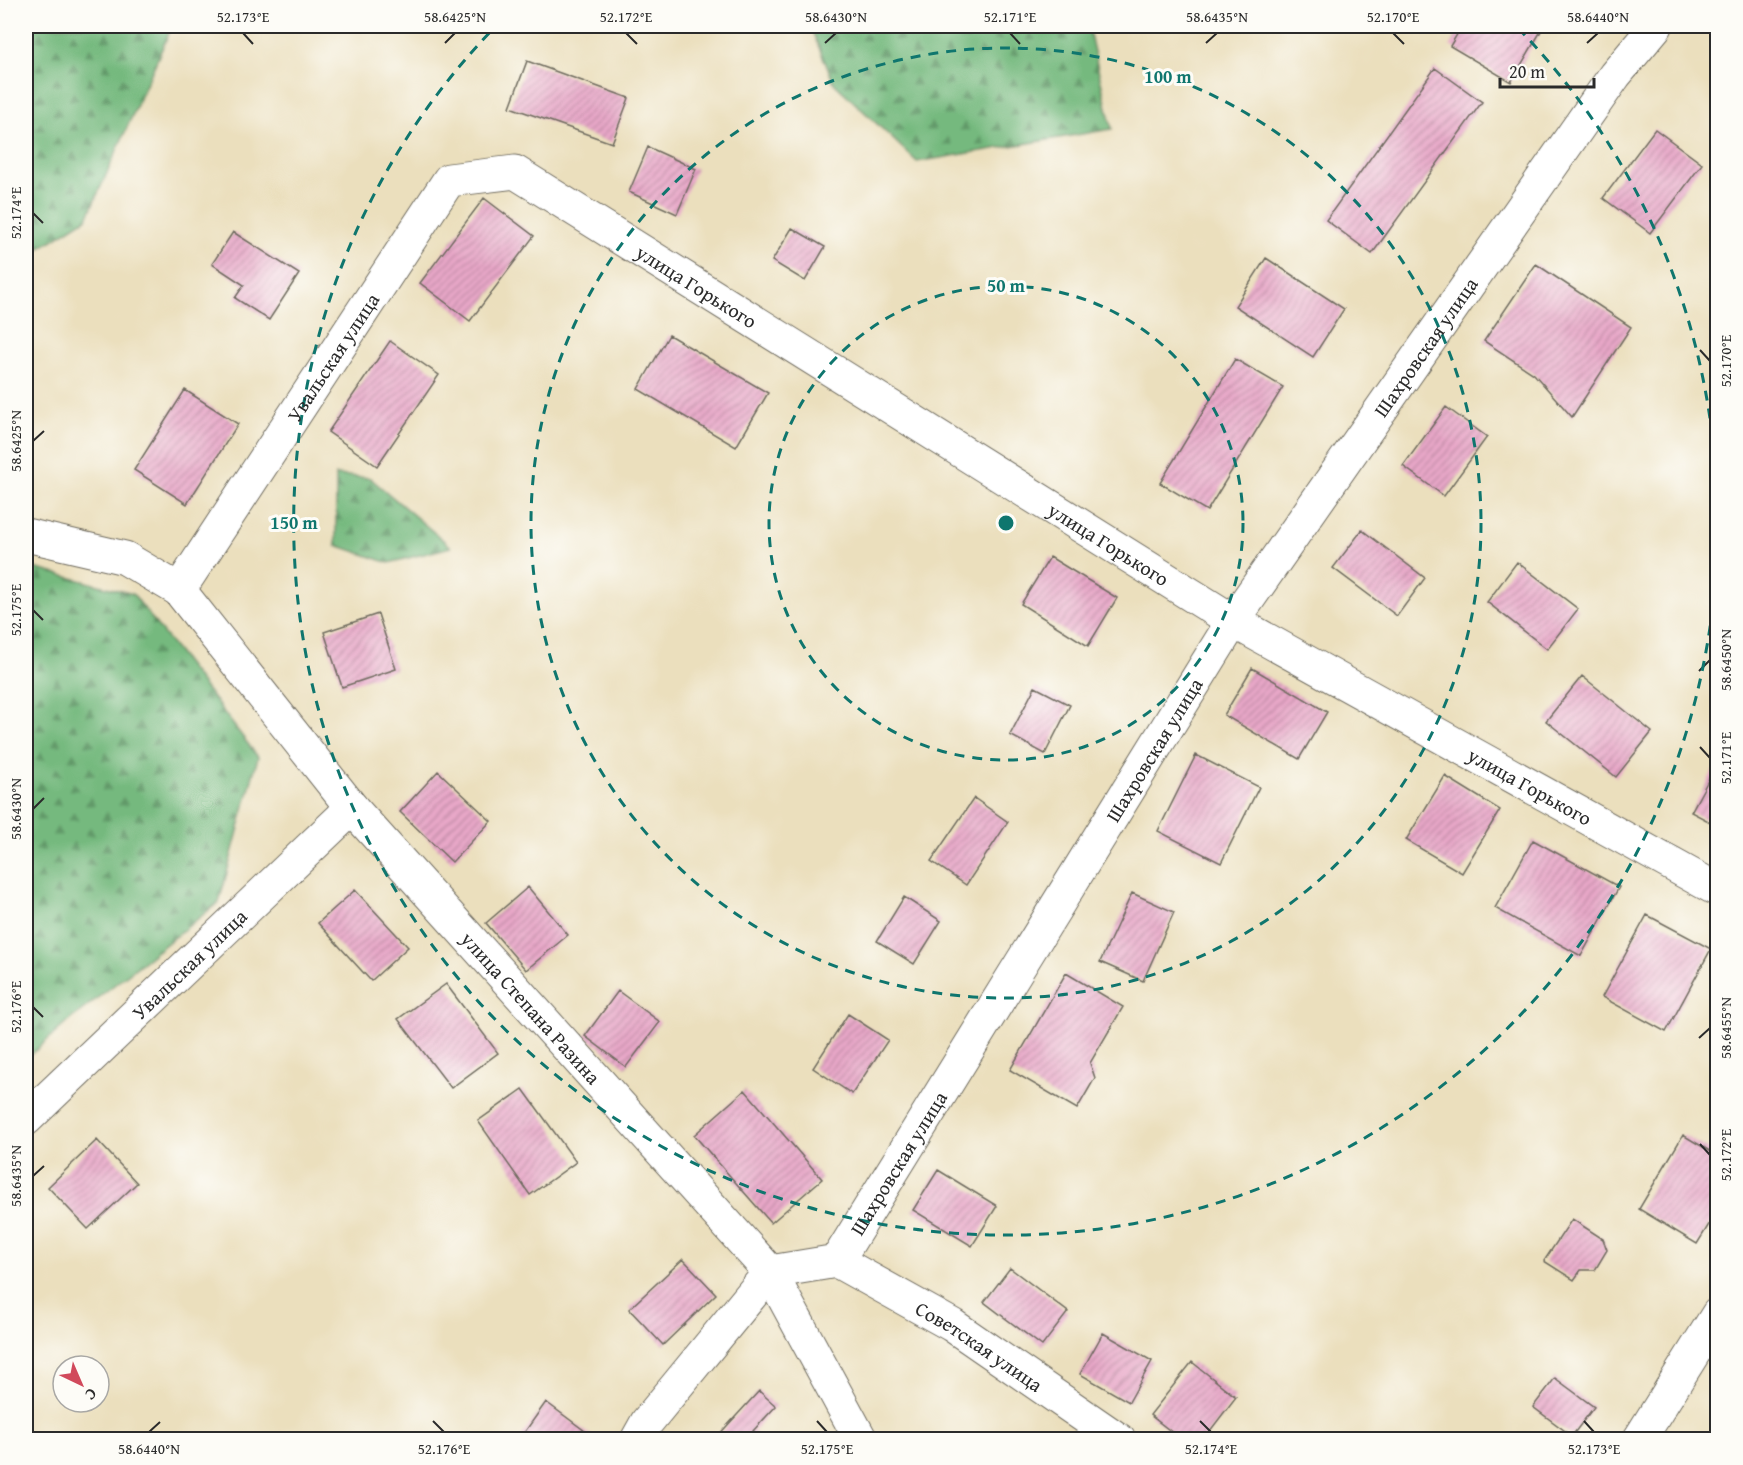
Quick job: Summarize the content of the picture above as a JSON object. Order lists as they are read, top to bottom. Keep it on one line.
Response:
{"streets":{"street":["улица Горького","Шахровская улица","Увальская улица","улица Степана Разина","Советская улица"]},"crossings":[["улица Горького","Шахровская улица"],["улица Горького","Увальская улица"],["Шахровская улица","Советская улица"],["Увальская улица","улица Степана Разина"]],"scale_bar":"20 m","north":"bottom right","coordinates":["52.173°E","58.6425°N","52.172°E","58.6430°N","52.171°E","58.6435°N","52.170°E","58.6440°N","52.174°E","52.175°E","58.6450°N","52.176°E","58.6455°N"],"rings":["100 m","50 m","150 m"]}
